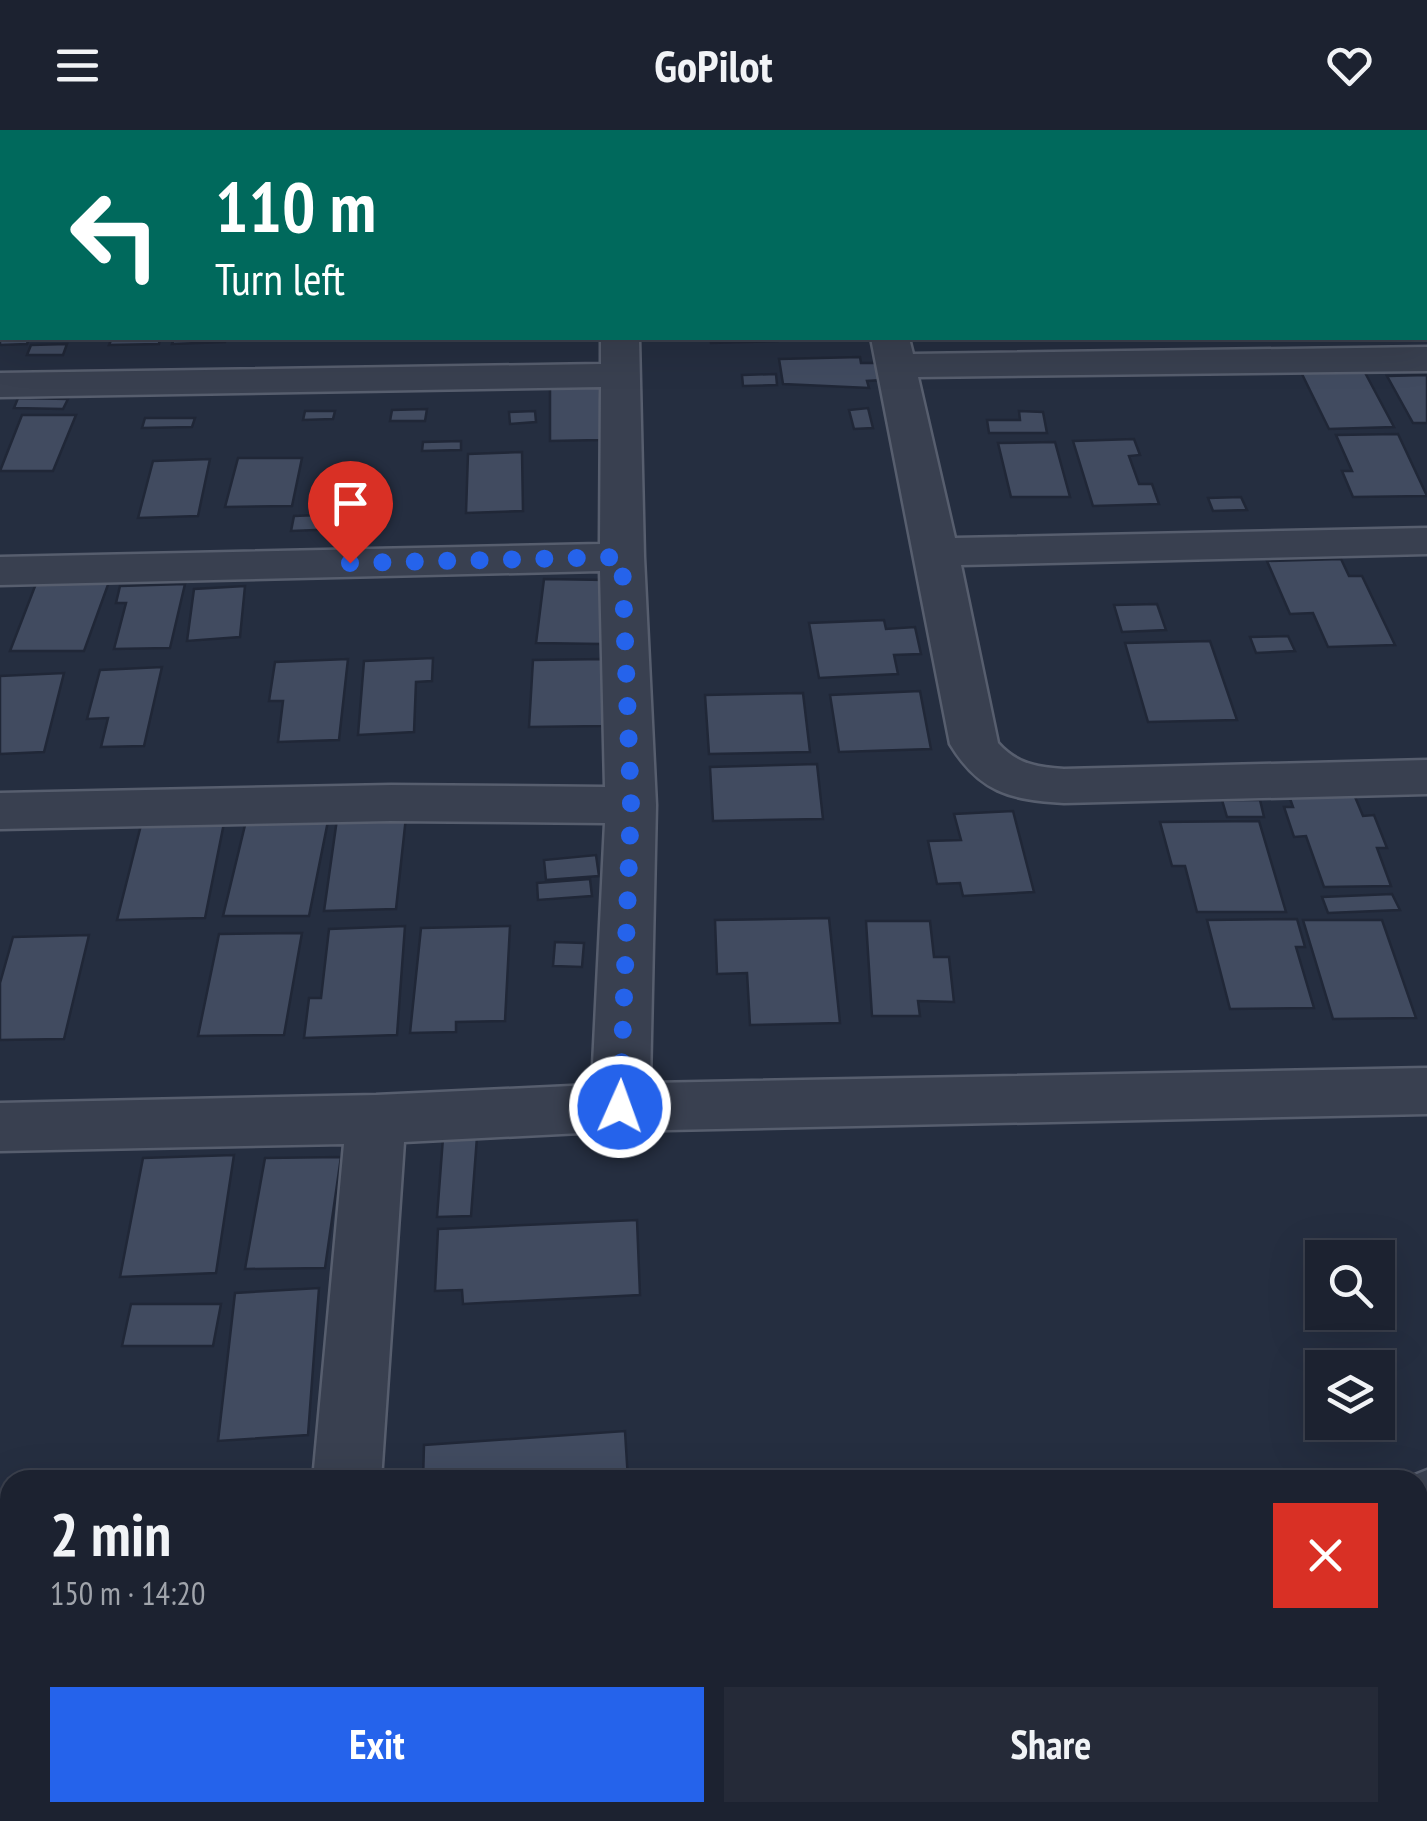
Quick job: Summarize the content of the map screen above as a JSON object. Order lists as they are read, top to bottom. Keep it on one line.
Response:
{"page":{"header":"GoPilot","turn":["110 m","Turn left"],"heading":["2 min","150 m · 14:20"],"buttons":["Exit","Share"]}}
